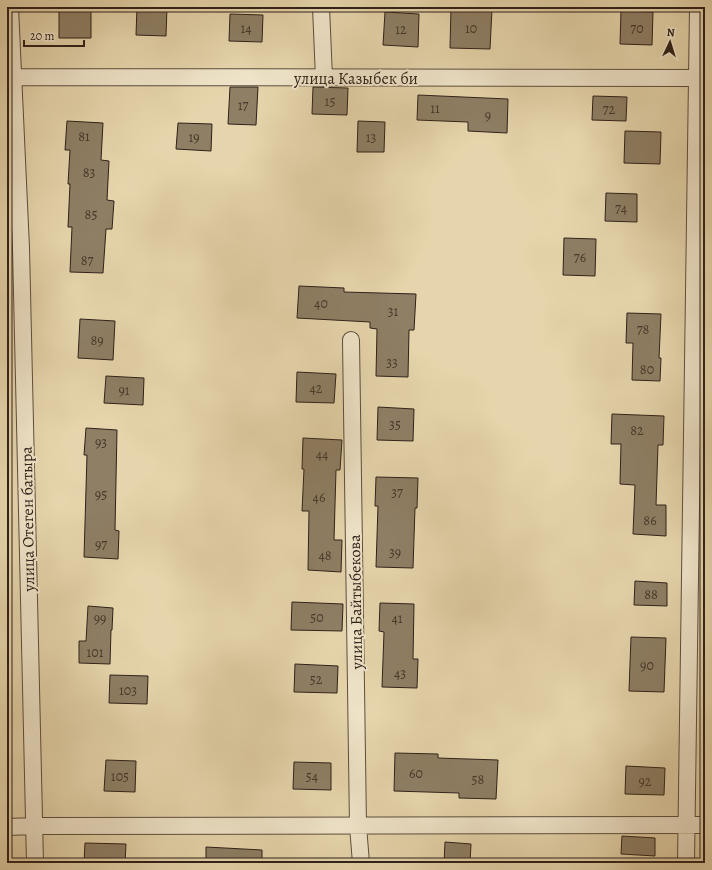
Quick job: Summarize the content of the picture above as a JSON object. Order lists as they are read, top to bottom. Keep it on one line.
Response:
{"streets":{"street":["улица Казыбек би","улица Отеген батыра","улица Байтыбекова"]},"crossings":[["улица Казыбек би","улица Отеген батыра"]],"house_numbers":["14","10","70","12","15","17","11","72","9","81","19","13","83","74","85","76","87","40","31","78","89","33","80","42","91","35","82","93","44","37","95","46","86","97","39","48","88","50","99","41","101","90","43","52","103","60","105","54","58","92"],"scale_bar":"20 m","north":"top"}
